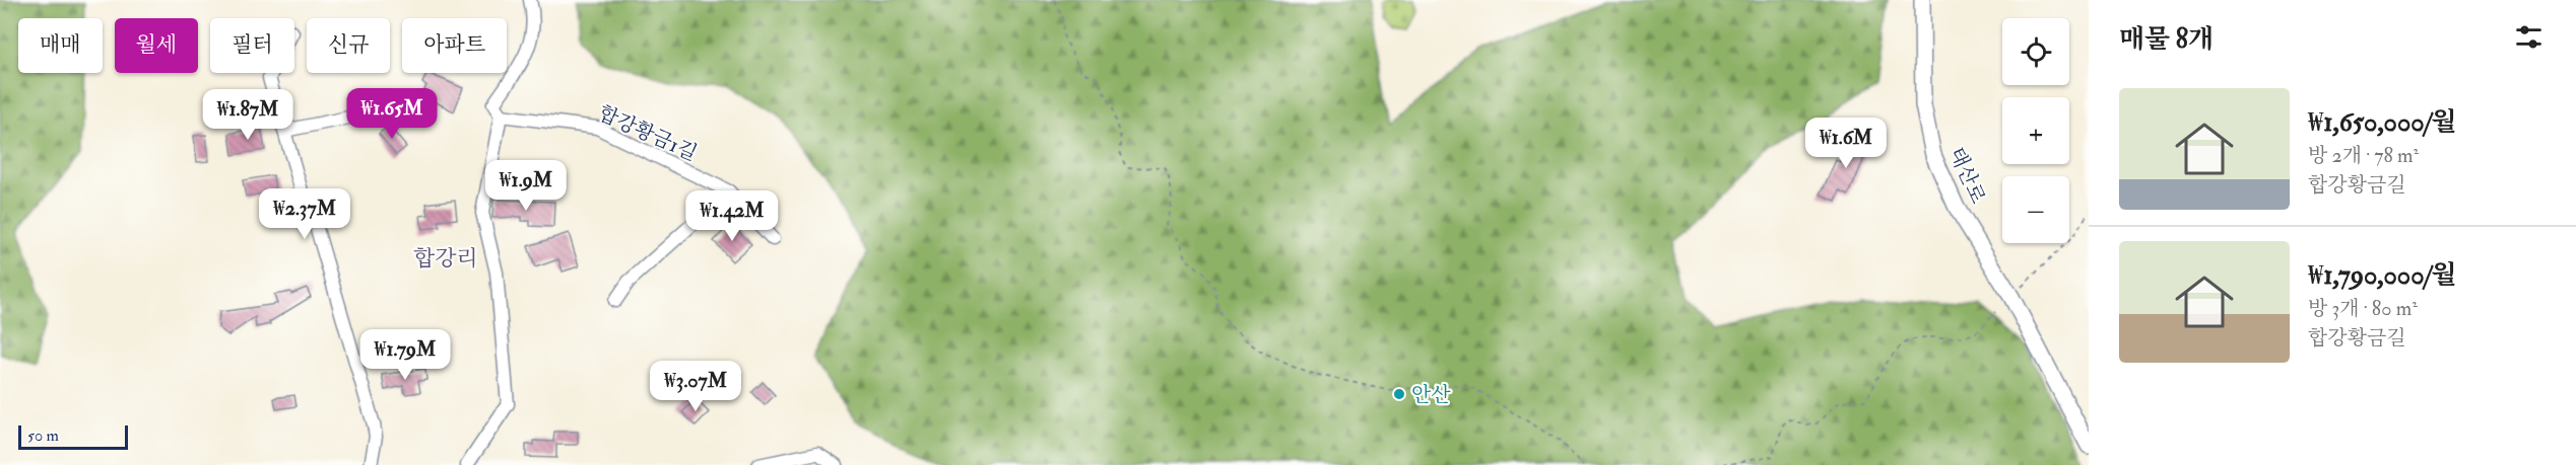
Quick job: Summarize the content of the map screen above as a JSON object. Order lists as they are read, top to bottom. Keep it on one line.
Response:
{"streets":{"street":["합강황금1길","태산로"]},"districts":["합강리"],"places":["안산"],"scale_bar":"50 m","page":{"heading":"매물 8개","map_buttons":["+","−"],"chip":["매매","월세","필터","신규","아파트"],"list":[{"name":"₩1,650,000/월","note":"방 2개 · 78 m² · 합강황금길"},{"name":"₩1,790,000/월","note":"방 3개 · 80 m² · 합강황금길"}],"price":["₩1.65M","₩1.87M","₩1.6M","₩1.9M","₩2.37M","₩1.42M","₩1.79M","₩3.07M"],"scale":"50 m"}}
